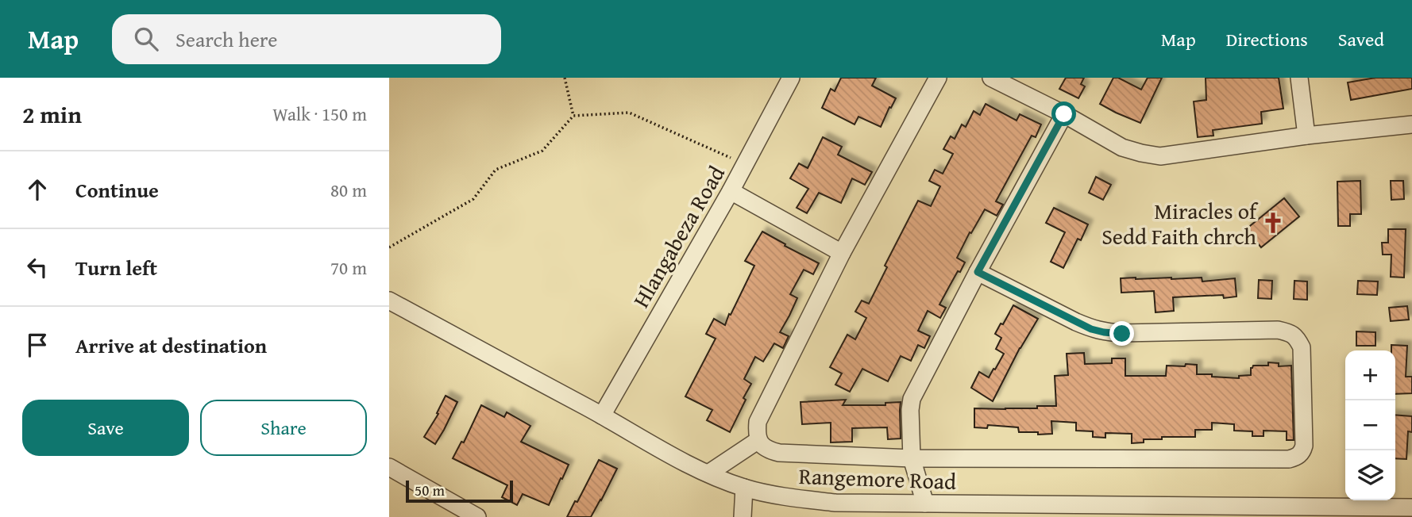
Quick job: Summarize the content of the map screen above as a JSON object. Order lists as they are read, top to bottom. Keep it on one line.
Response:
{"streets":{"street":["Hlangabeza Road","Rangemore Road"]},"crossings":[["Hlangabeza Road","Rangemore Road"]],"places":{"church":["Miracles of Sedd Faith chrch"]},"scale_bar":"50 m","page":{"header":"Map","search":"Search here","nav":["Map","Directions","Saved"],"heading":["2 min","Walk · 150 m"],"list":[["Continue","80 m"],["Turn left","70 m"],"Arrive at destination"],"map_buttons":["+","−"],"buttons":["Save","Share"],"scale":"50 m"}}
